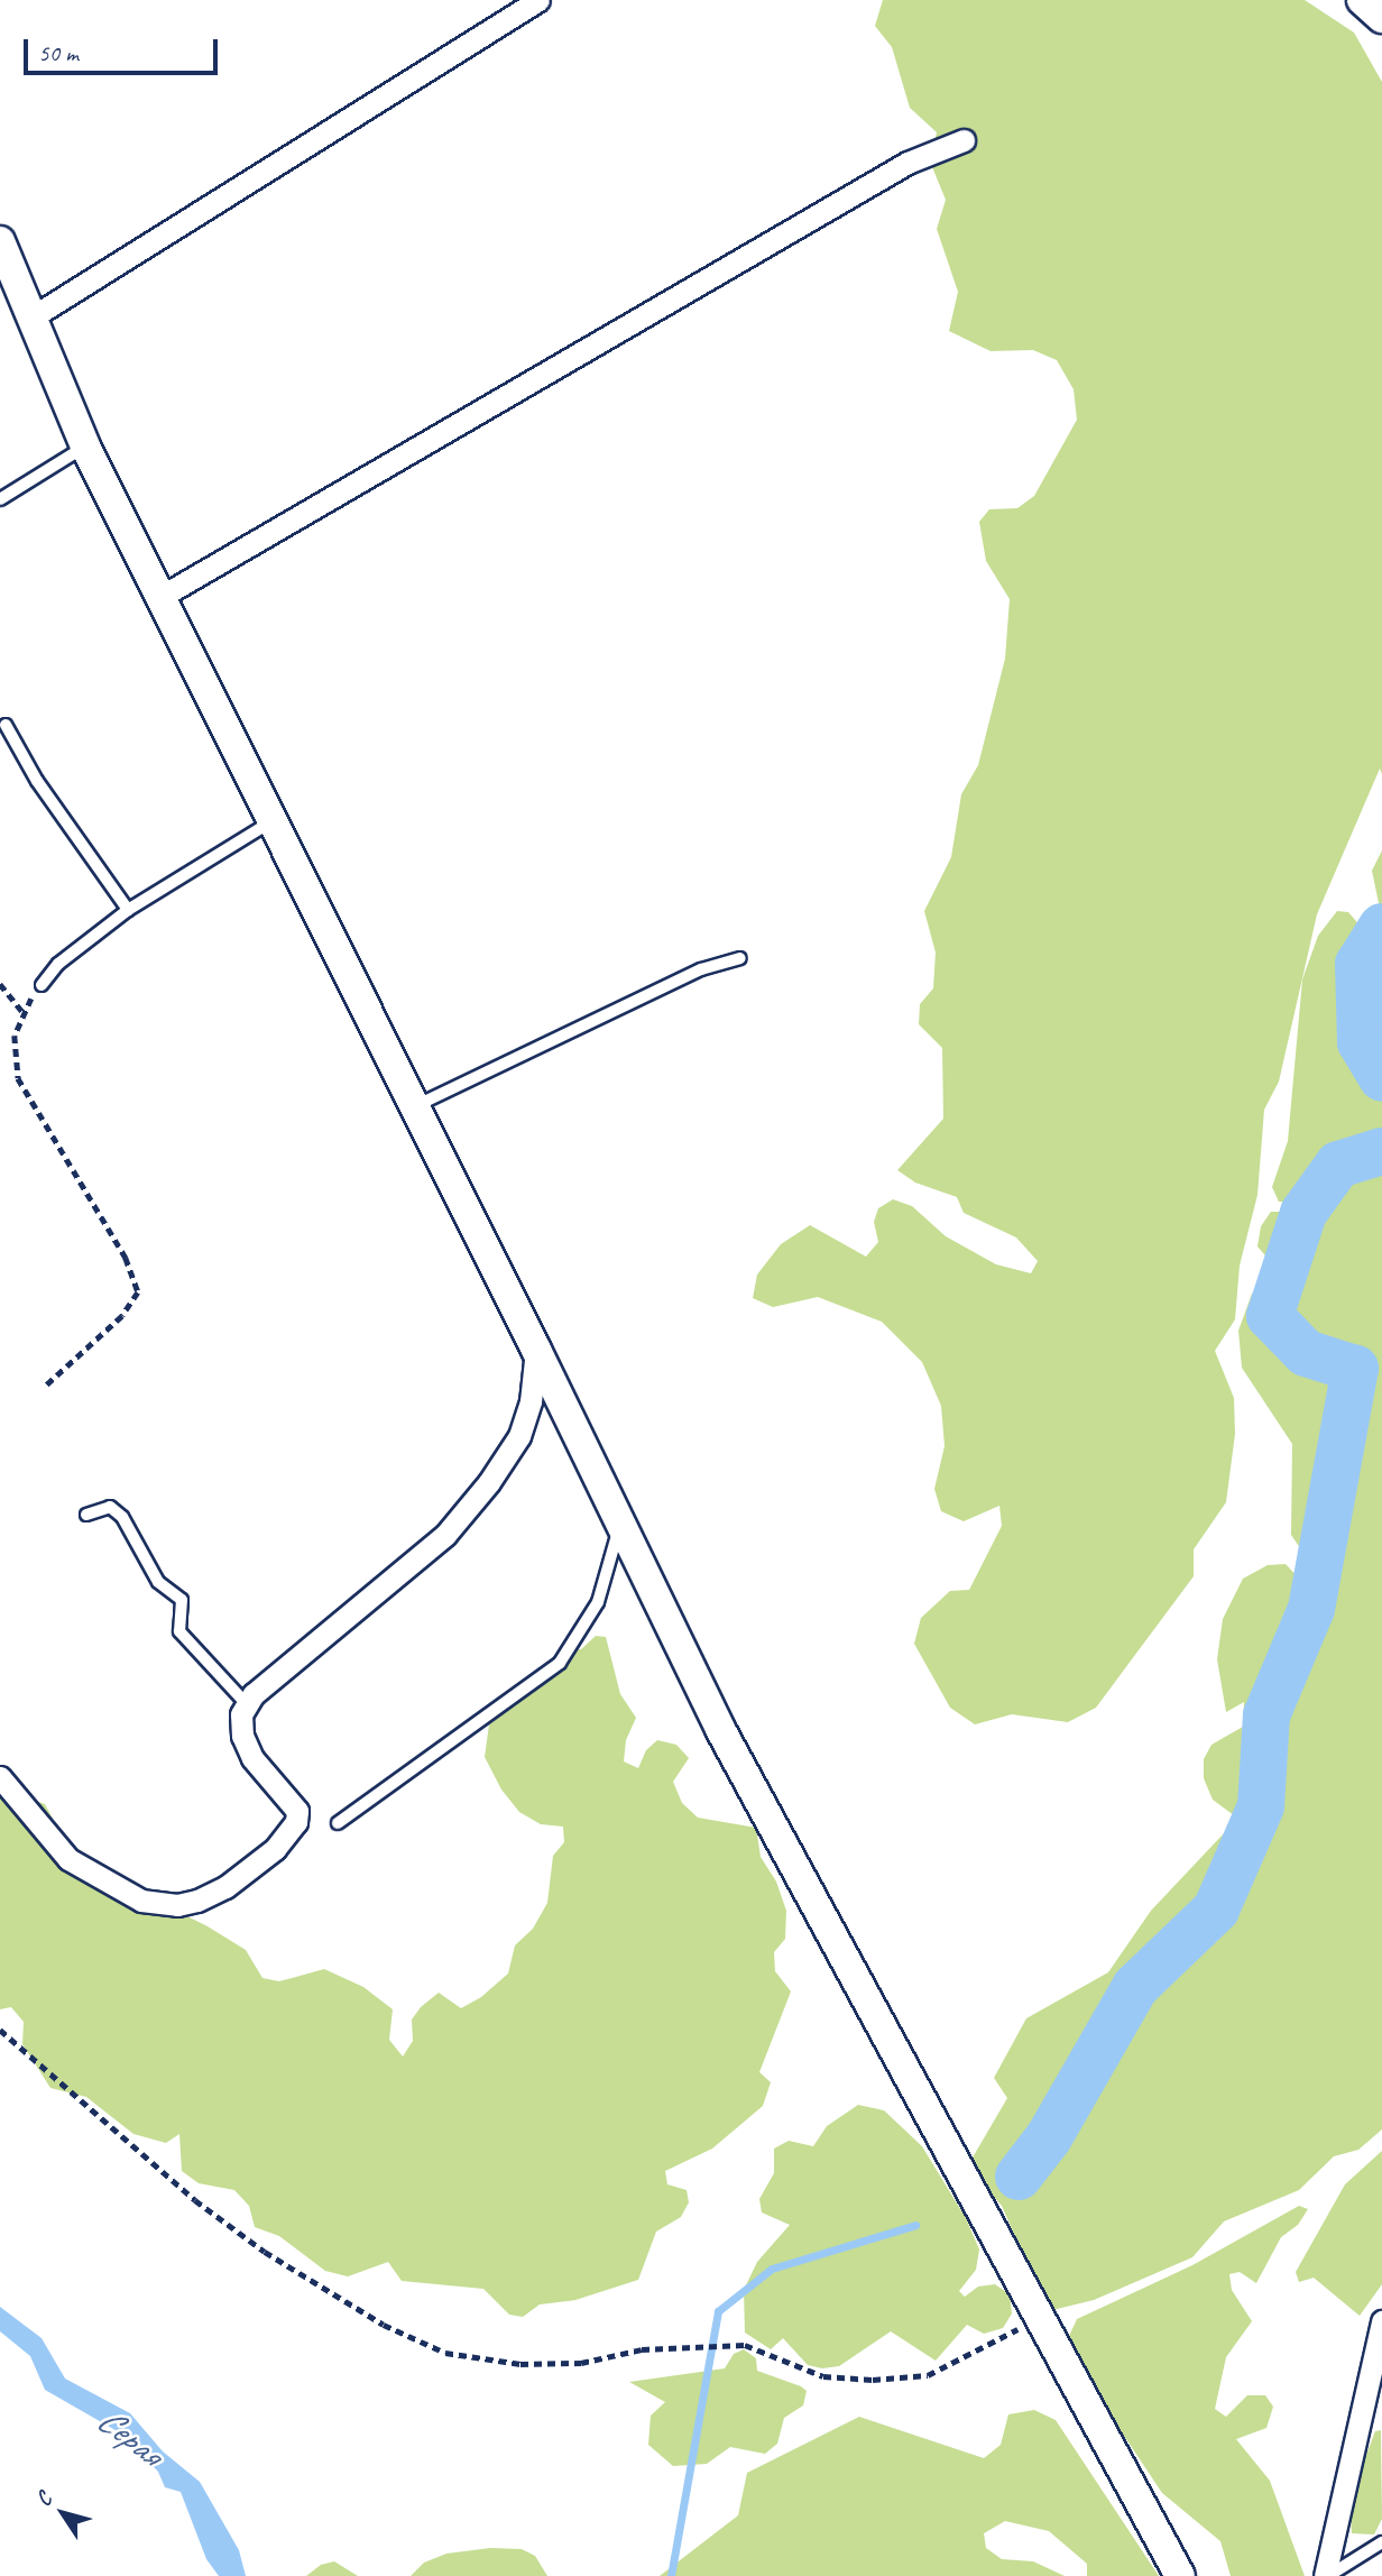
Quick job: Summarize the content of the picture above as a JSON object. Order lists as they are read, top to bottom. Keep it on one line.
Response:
{"water":["Серая"],"scale_bar":"50 m","north":"top left"}
